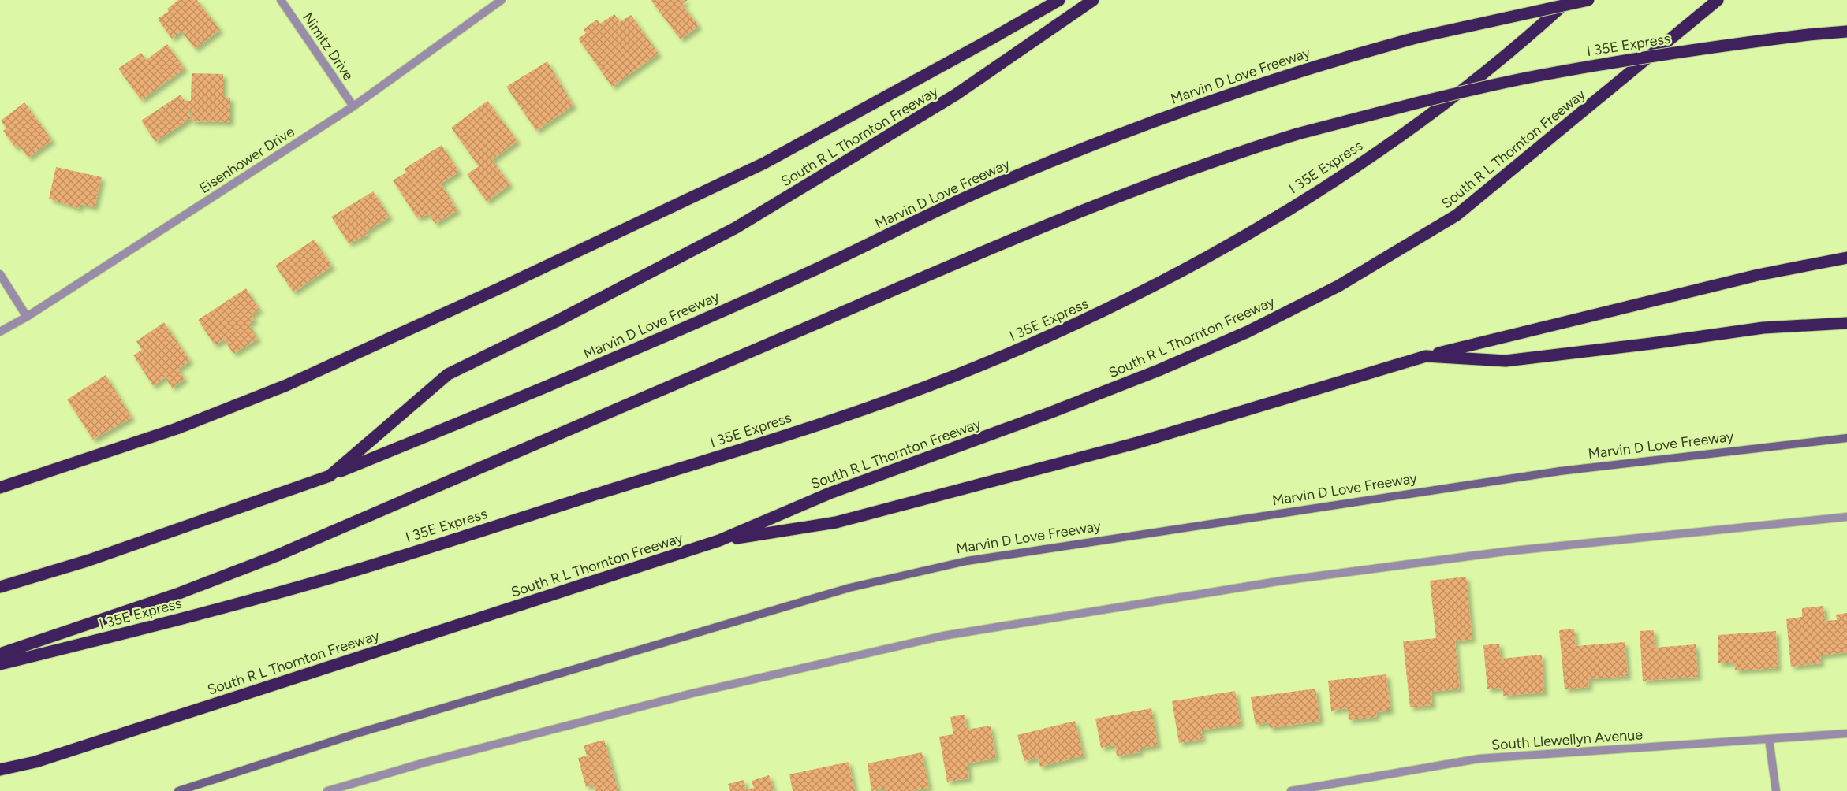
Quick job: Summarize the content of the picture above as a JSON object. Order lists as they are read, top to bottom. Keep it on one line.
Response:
{"streets":{"highway":["I 35E Express","Marvin D Love Freeway","South R L Thornton Freeway"],"street":["Nimitz Drive","Eisenhower Drive","South Llewellyn Avenue"]},"crossings":[["Nimitz Drive","Eisenhower Drive"],["Marvin D Love Freeway","South R L Thornton Freeway"]]}
